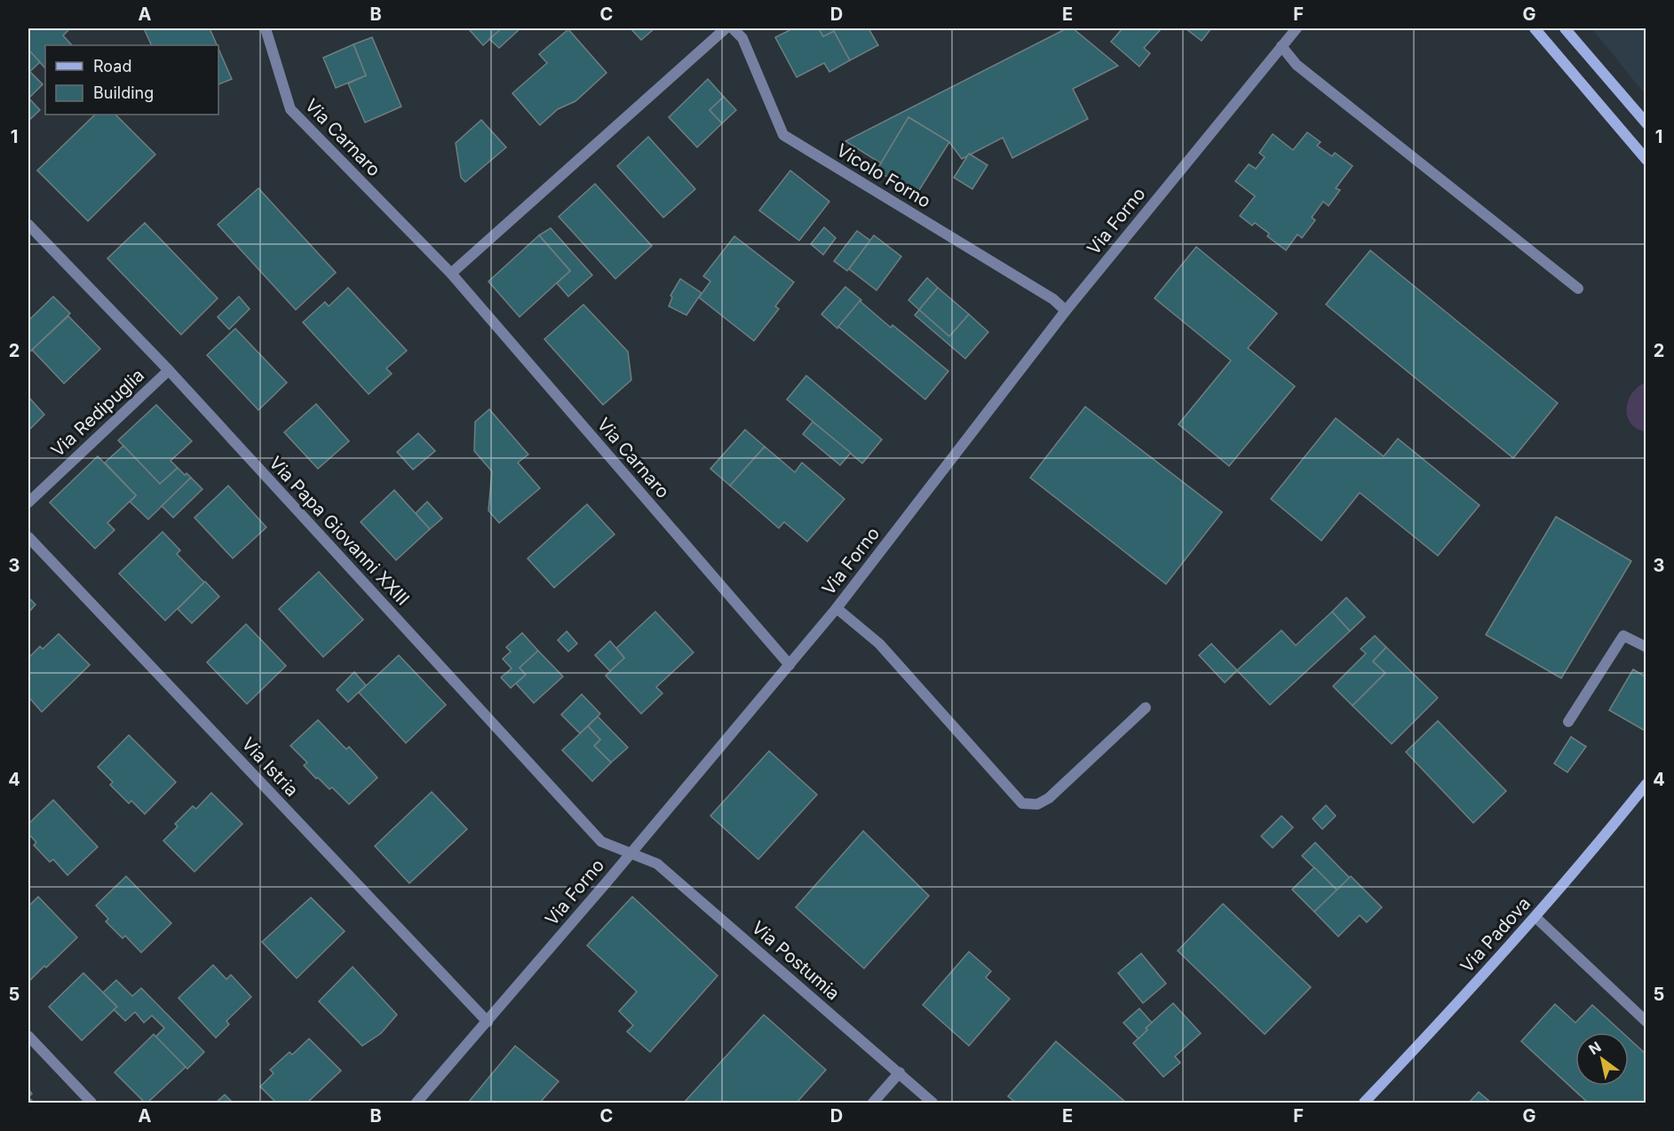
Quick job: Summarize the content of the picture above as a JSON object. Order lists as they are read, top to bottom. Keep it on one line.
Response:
{"streets":{"main road":["Via Padova"],"street":["Via Carnaro","Vicolo Forno","Via Forno","Via Redipuglia","Via Papa Giovanni XXIII","Via Istria","Via Postumia"]},"crossings":[["Via Carnaro","Via Forno"],["Vicolo Forno","Via Forno"],["Via Forno","Via Papa Giovanni XXIII"],["Via Forno","Via Istria"],["Via Forno","Via Postumia"],["Via Redipuglia","Via Papa Giovanni XXIII"],["Via Papa Giovanni XXIII","Via Postumia"]],"legend":["Road","Building"],"north":"top left","grid":{"columns":["A","B","C","D","E","F","G"],"rows":["1","2","3","4","5"]}}
